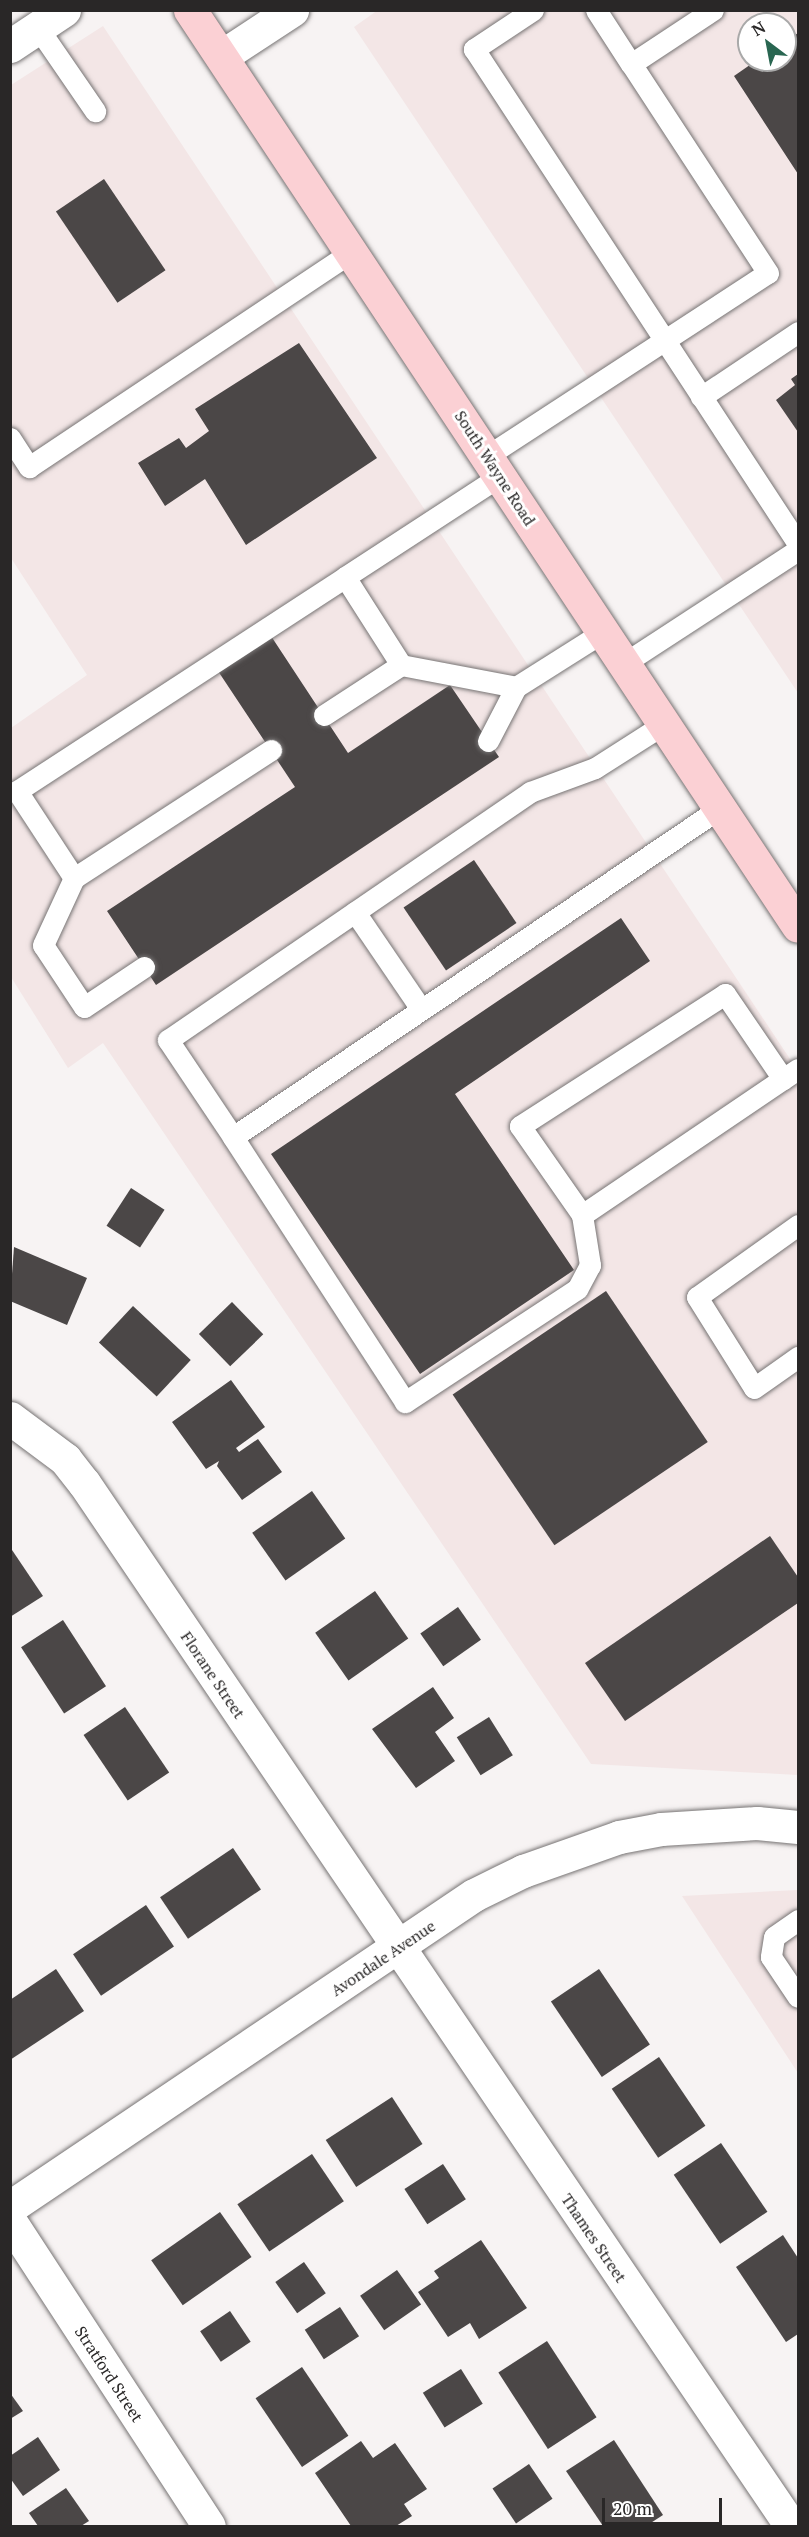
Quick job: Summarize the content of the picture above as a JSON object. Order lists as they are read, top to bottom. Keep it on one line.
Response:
{"streets":{"main road":["South Wayne Road"],"street":["Florane Street","Avondale Avenue","Thames Street","Stratford Street"]},"crossings":[["Florane Street","Avondale Avenue"],["Florane Street","Thames Street"],["Avondale Avenue","Thames Street"]],"scale_bar":"20 m","north":"top left"}
